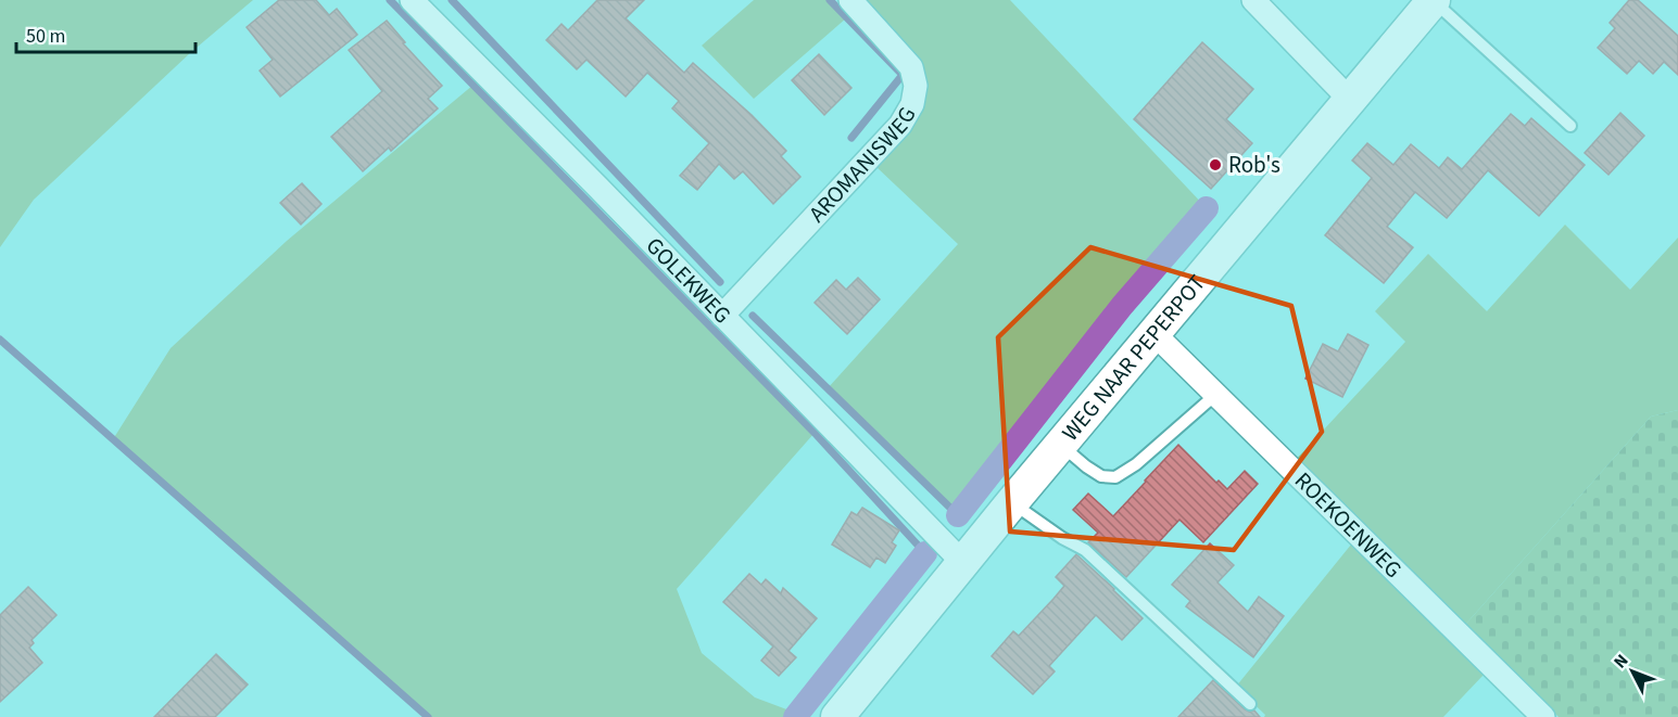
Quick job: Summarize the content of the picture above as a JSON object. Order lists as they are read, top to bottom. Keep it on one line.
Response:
{"streets":{"street":["AROMANISWEG","GOLEKWEG","WEG NAAR PEPERPOT","ROEKOENWEG"]},"crossings":[["AROMANISWEG","GOLEKWEG"],["GOLEKWEG","WEG NAAR PEPERPOT"],["WEG NAAR PEPERPOT","ROEKOENWEG"]],"places":["Rob's"],"scale_bar":"50 m","north":"top left"}
